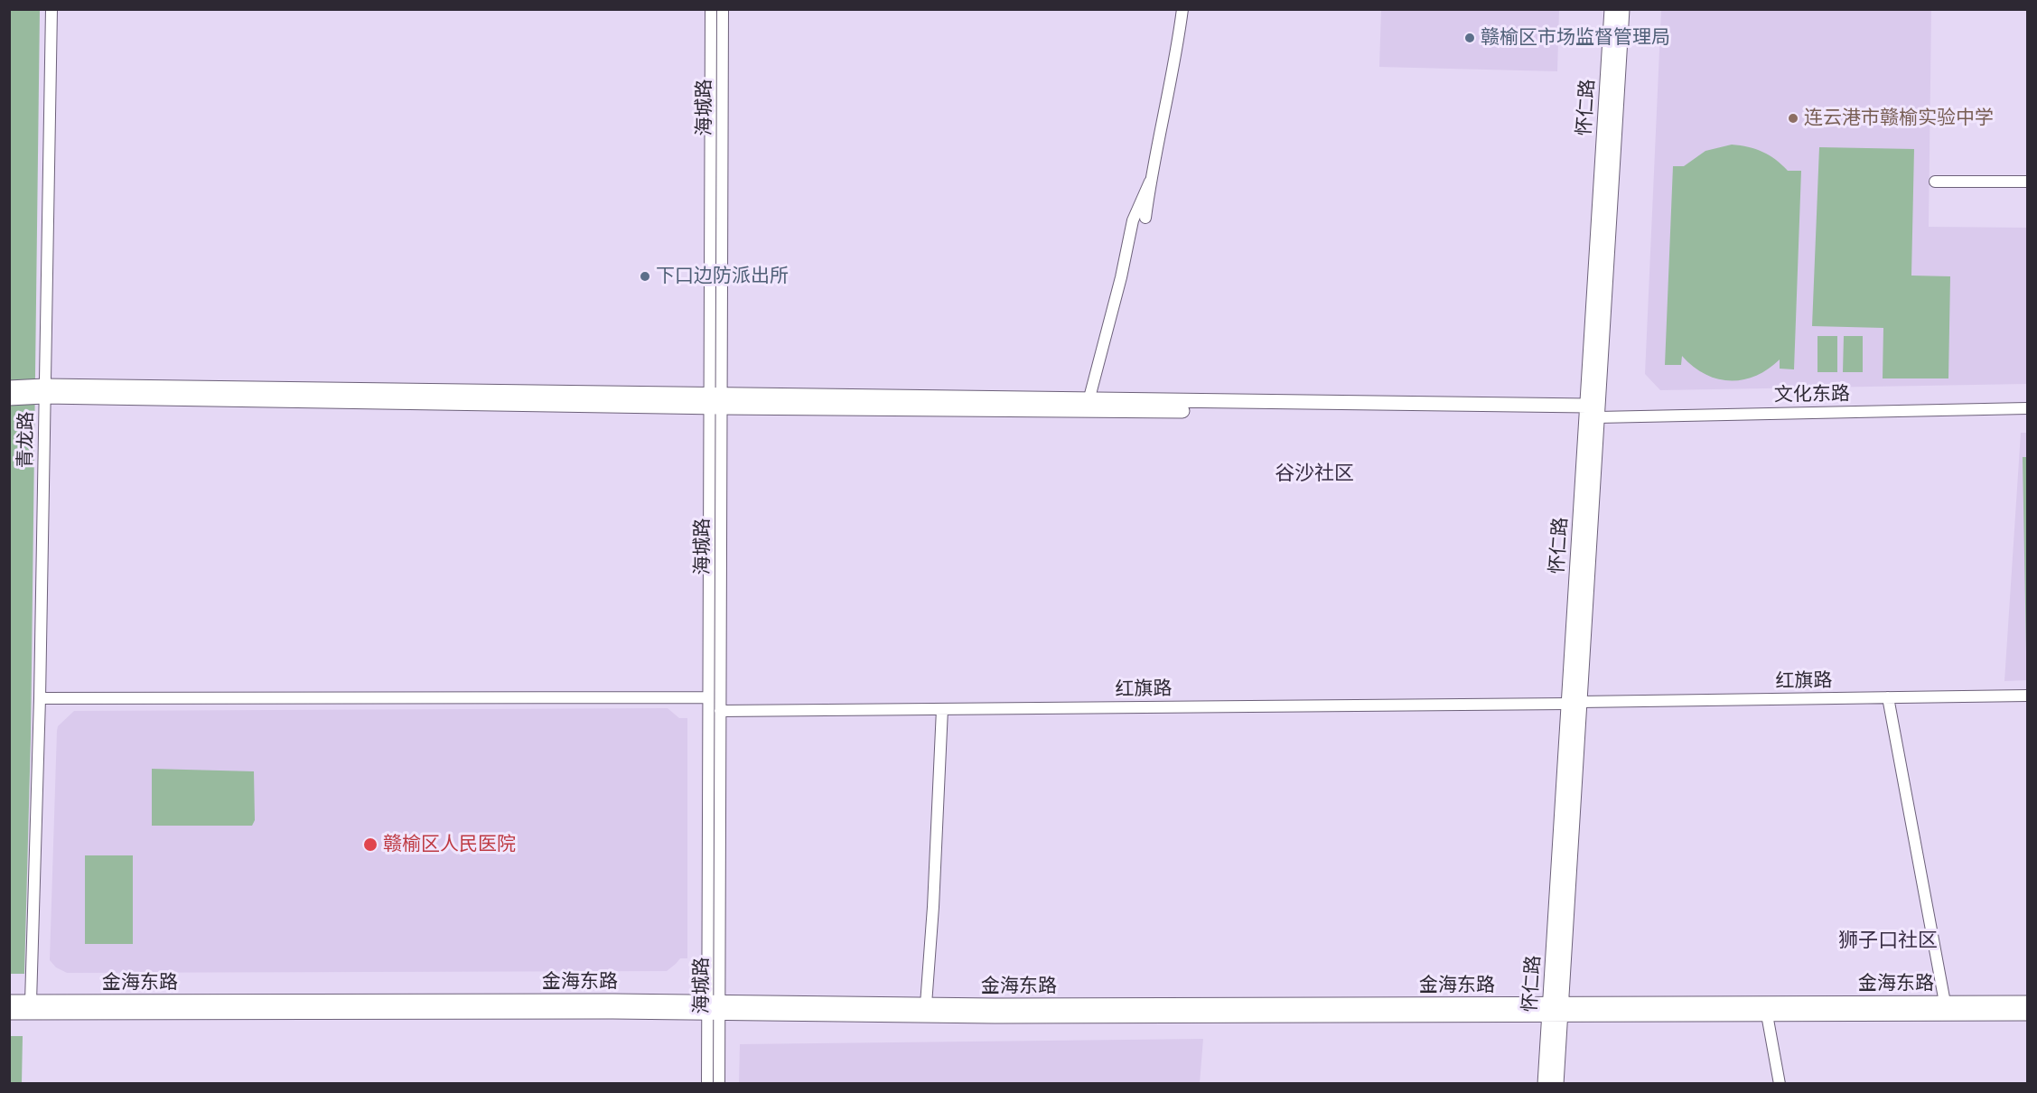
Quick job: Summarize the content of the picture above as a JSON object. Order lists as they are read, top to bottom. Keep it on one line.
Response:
{"streets":{"main road":["怀仁路","金海东路"],"street":["海城路","文化东路","青龙路","红旗路"]},"crossings":[["海城路","红旗路"],["海城路","金海东路"],["怀仁路","文化东路"],["怀仁路","红旗路"],["怀仁路","金海东路"],["青龙路","金海东路"]],"districts":["谷沙社区","狮子口社区"],"places":["赣榆区市场监督管理局","连云港市赣榆实验中学","下口边防派出所","赣榆区人民医院"]}
